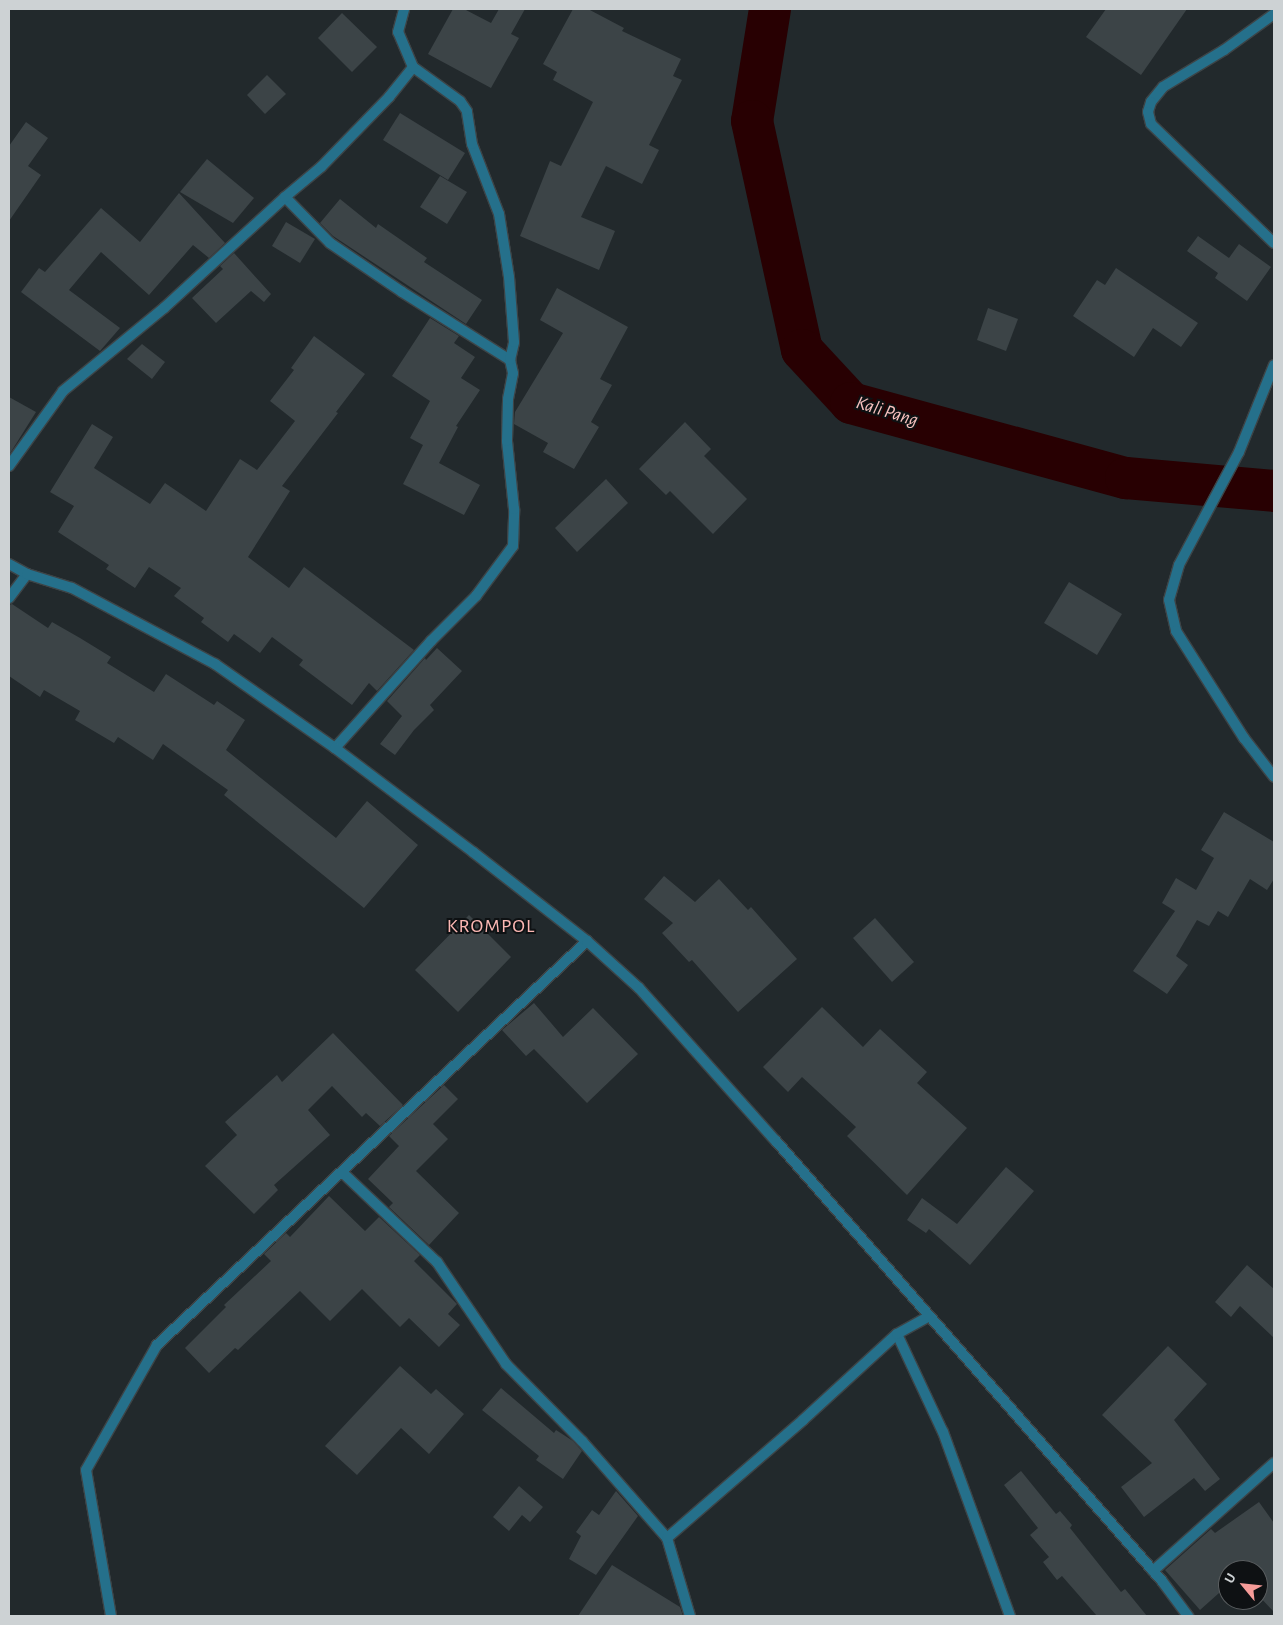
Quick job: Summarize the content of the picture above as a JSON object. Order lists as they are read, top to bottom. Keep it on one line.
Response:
{"districts":["KROMPOL"],"water":["Kali Pang"],"north":"top left"}
